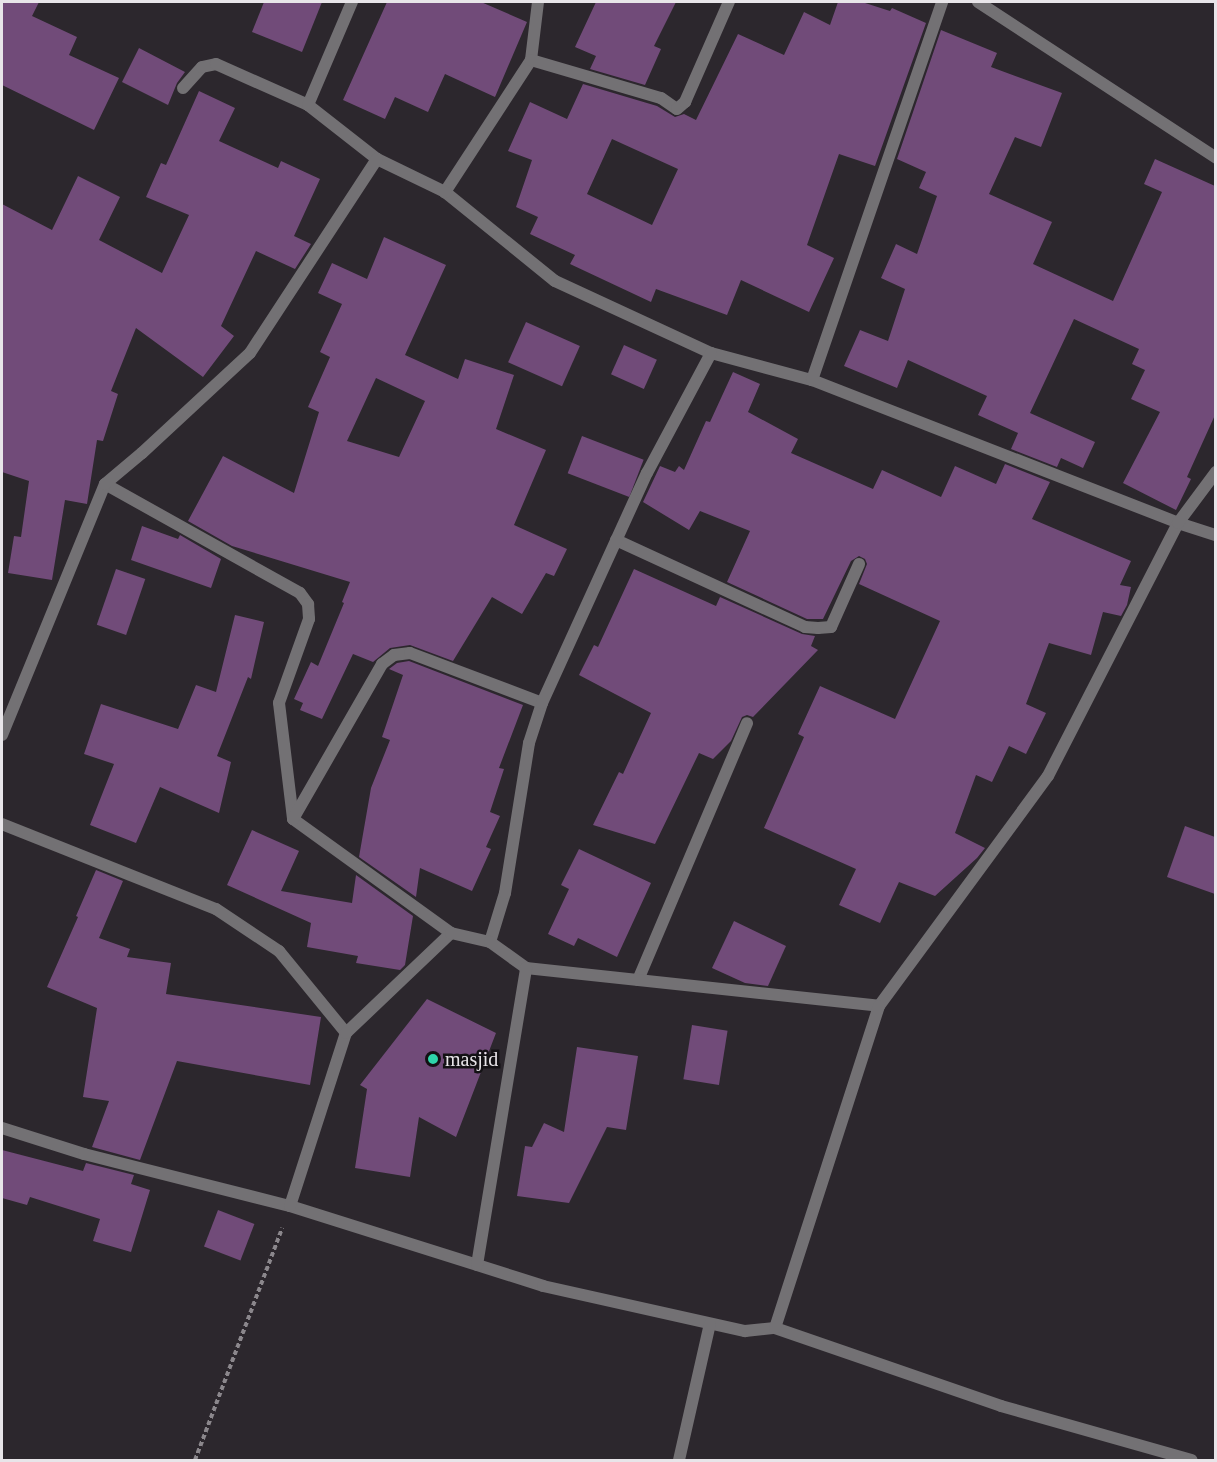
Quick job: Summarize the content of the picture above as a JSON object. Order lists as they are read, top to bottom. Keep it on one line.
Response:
{"places":["masjid"]}
